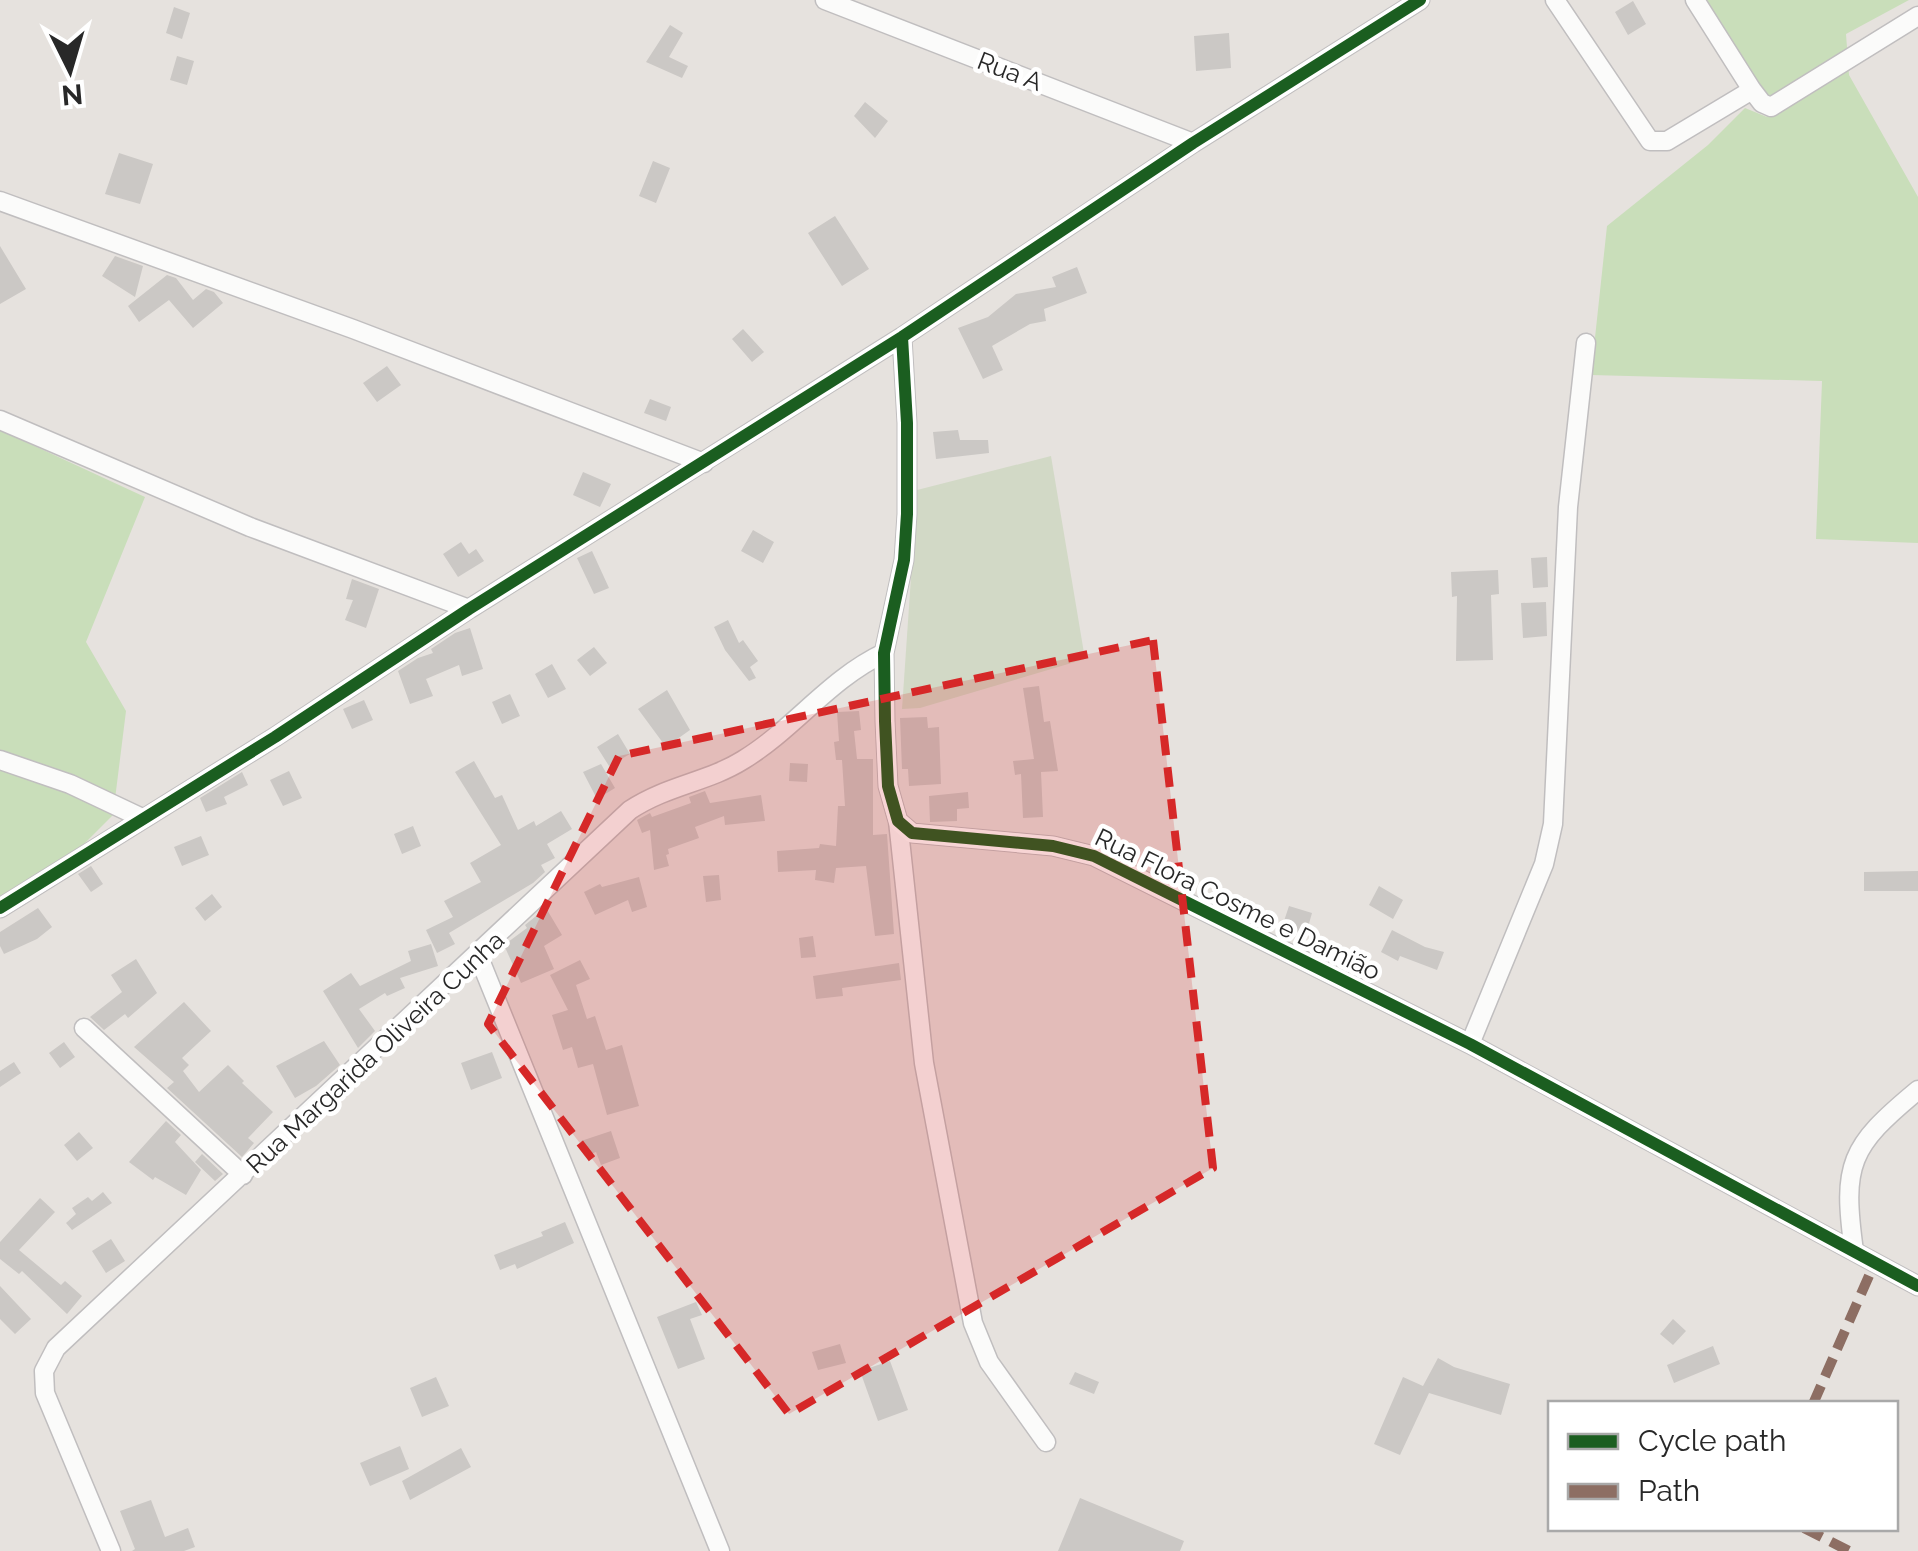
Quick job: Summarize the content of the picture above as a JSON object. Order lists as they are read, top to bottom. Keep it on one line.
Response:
{"streets":{"street":["Rua A","Rua Flora Cosme e Damião","Rua Margarida Oliveira Cunha"]},"legend":["Cycle path","Path"],"north":"bottom"}
